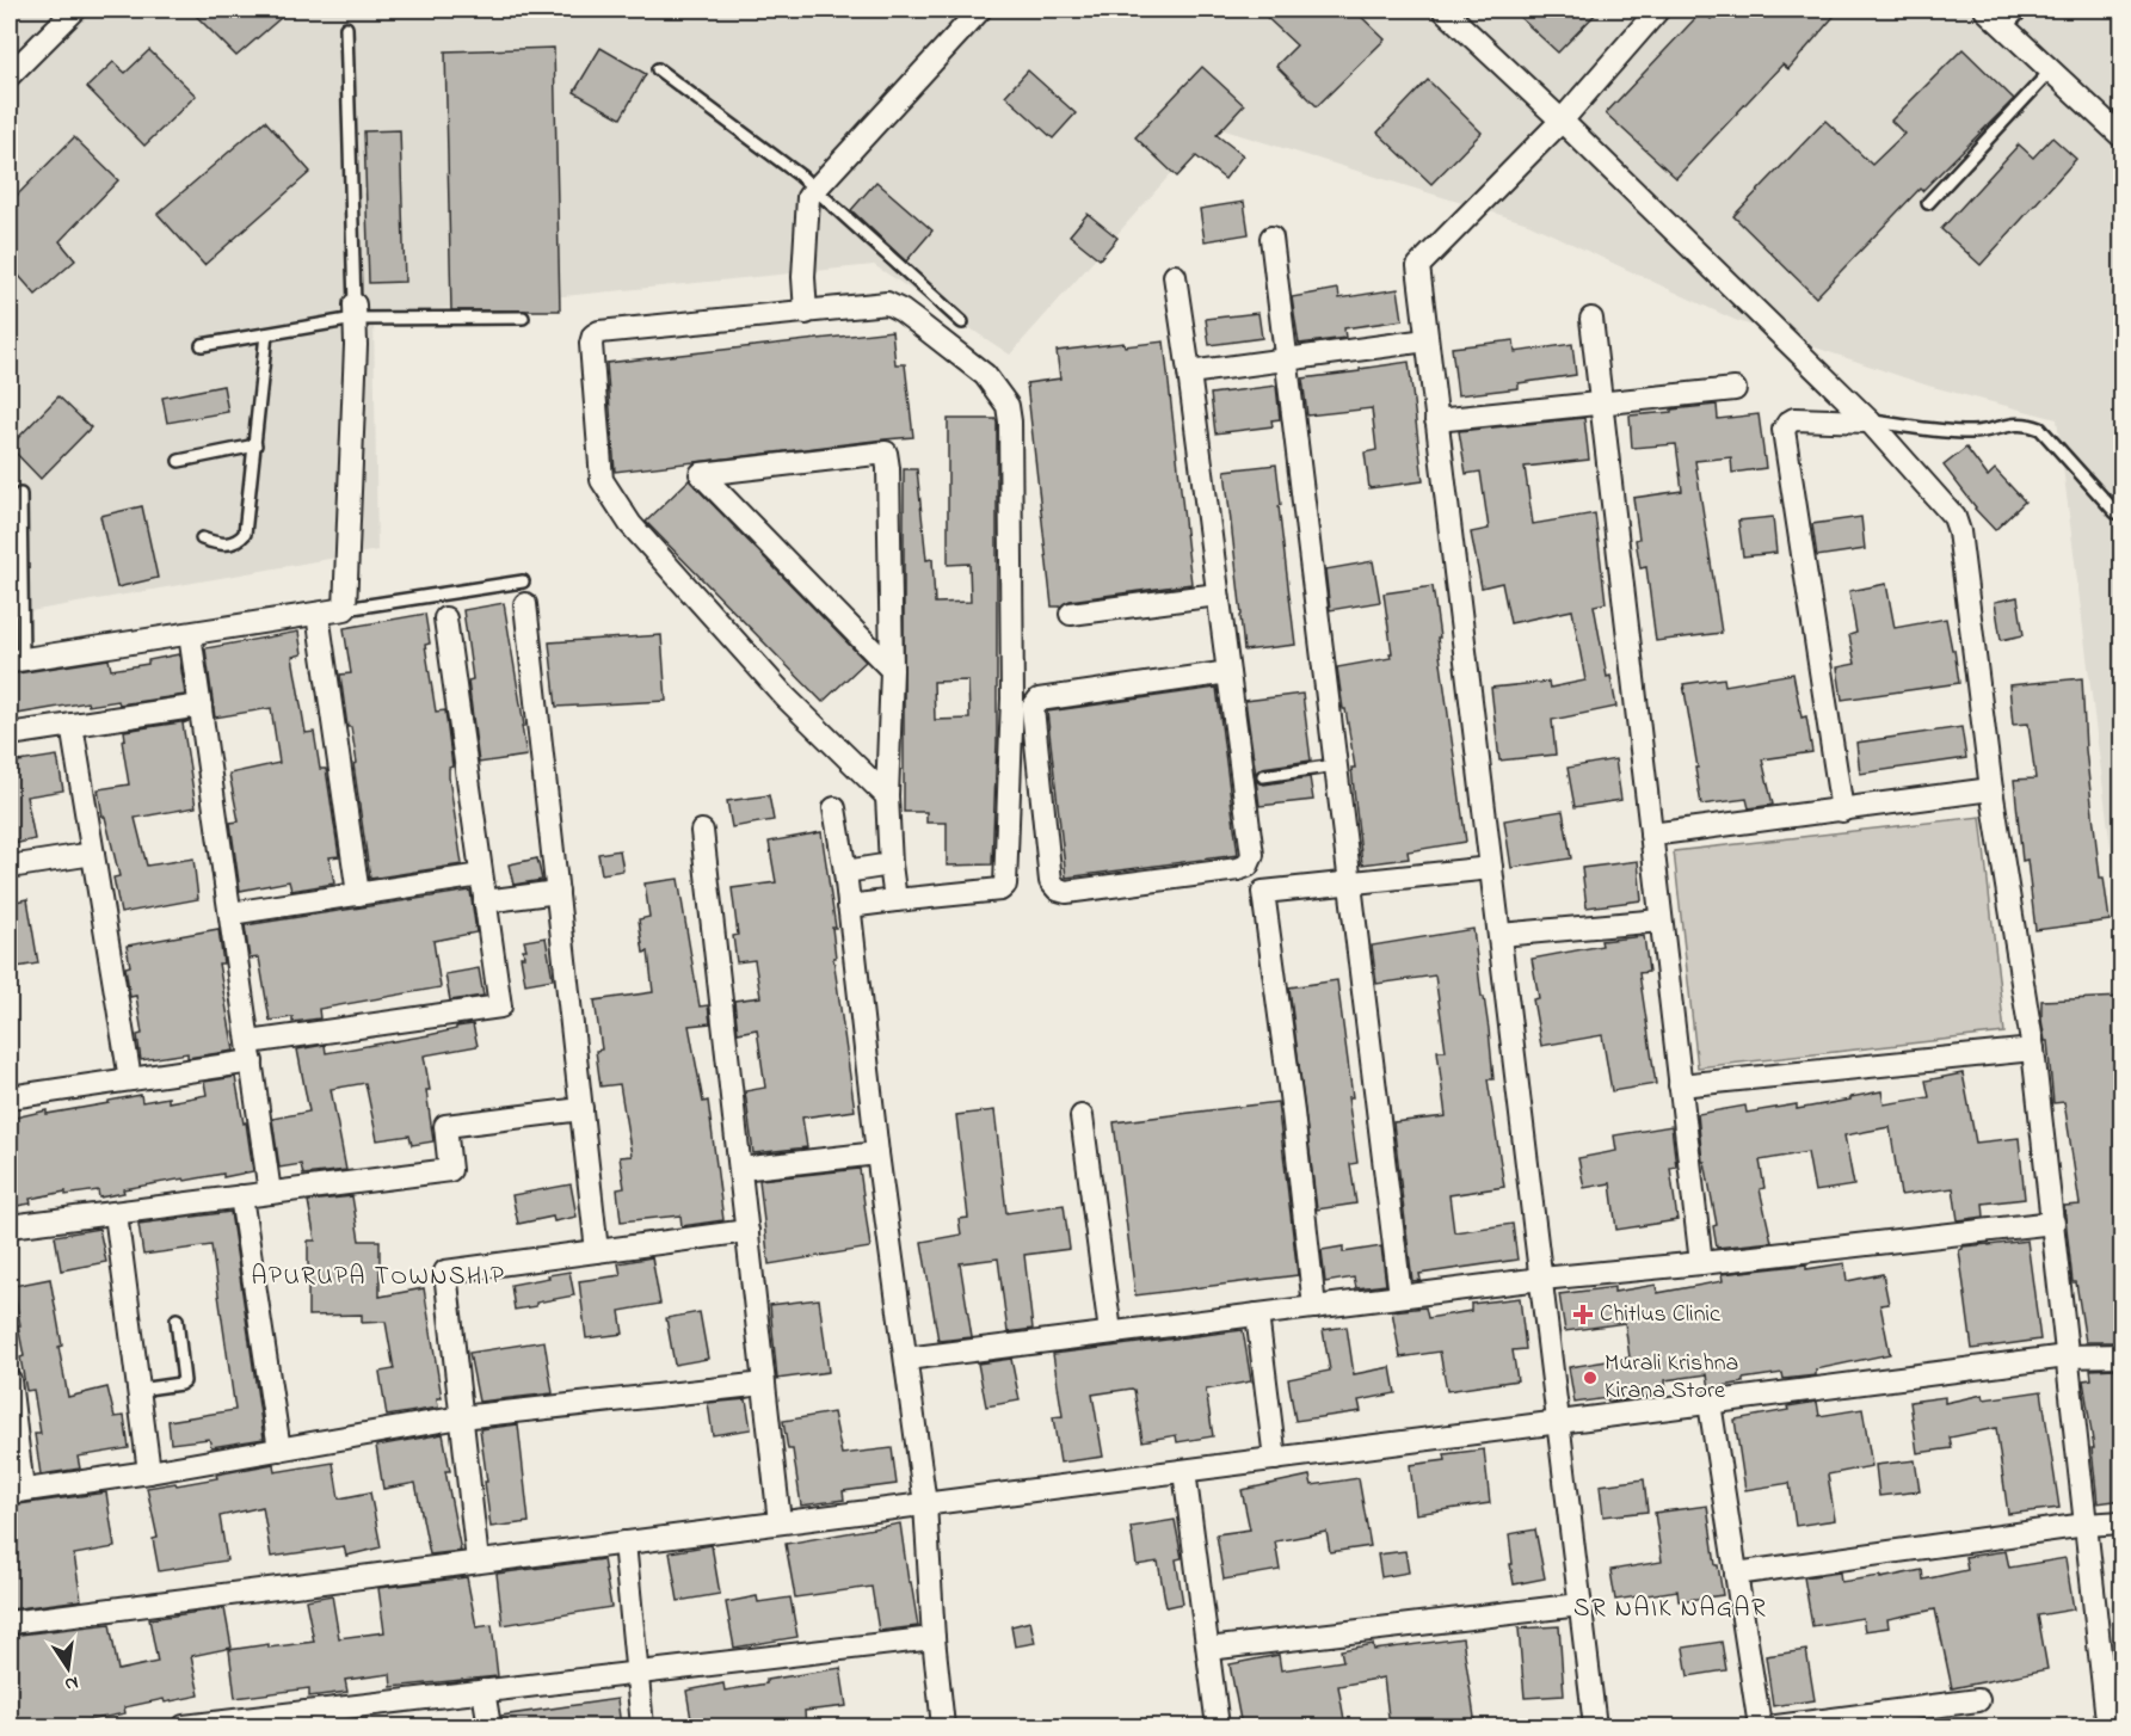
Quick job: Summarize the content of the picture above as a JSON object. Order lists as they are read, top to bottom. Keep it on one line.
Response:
{"districts":["APURUPA TOWNSHIP","SR NAIK NAGAR"],"places":{"health":["Chitlus Clinic"],"other":["Murali Krishna Kirana Store"]},"north":"bottom"}
